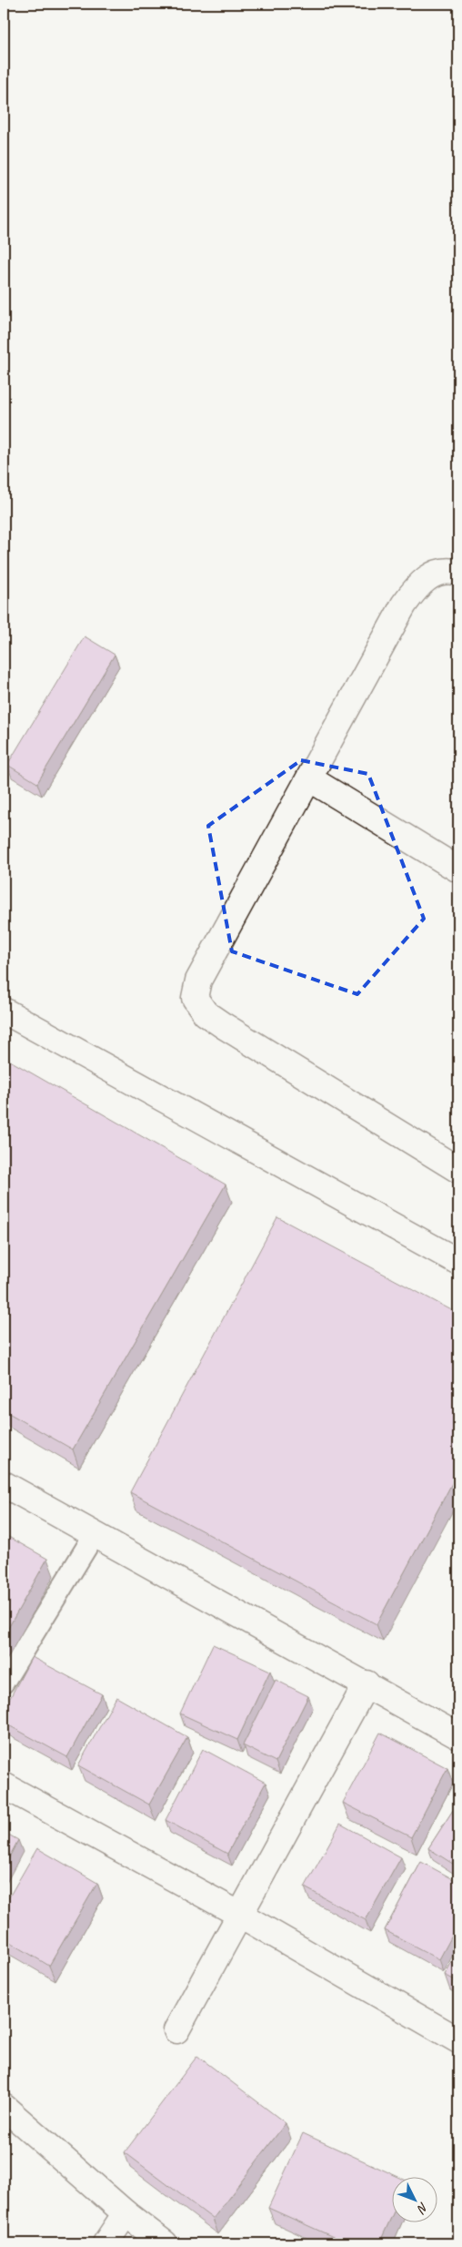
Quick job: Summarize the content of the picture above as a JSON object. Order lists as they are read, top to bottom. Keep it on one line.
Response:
{"north":"bottom right"}
